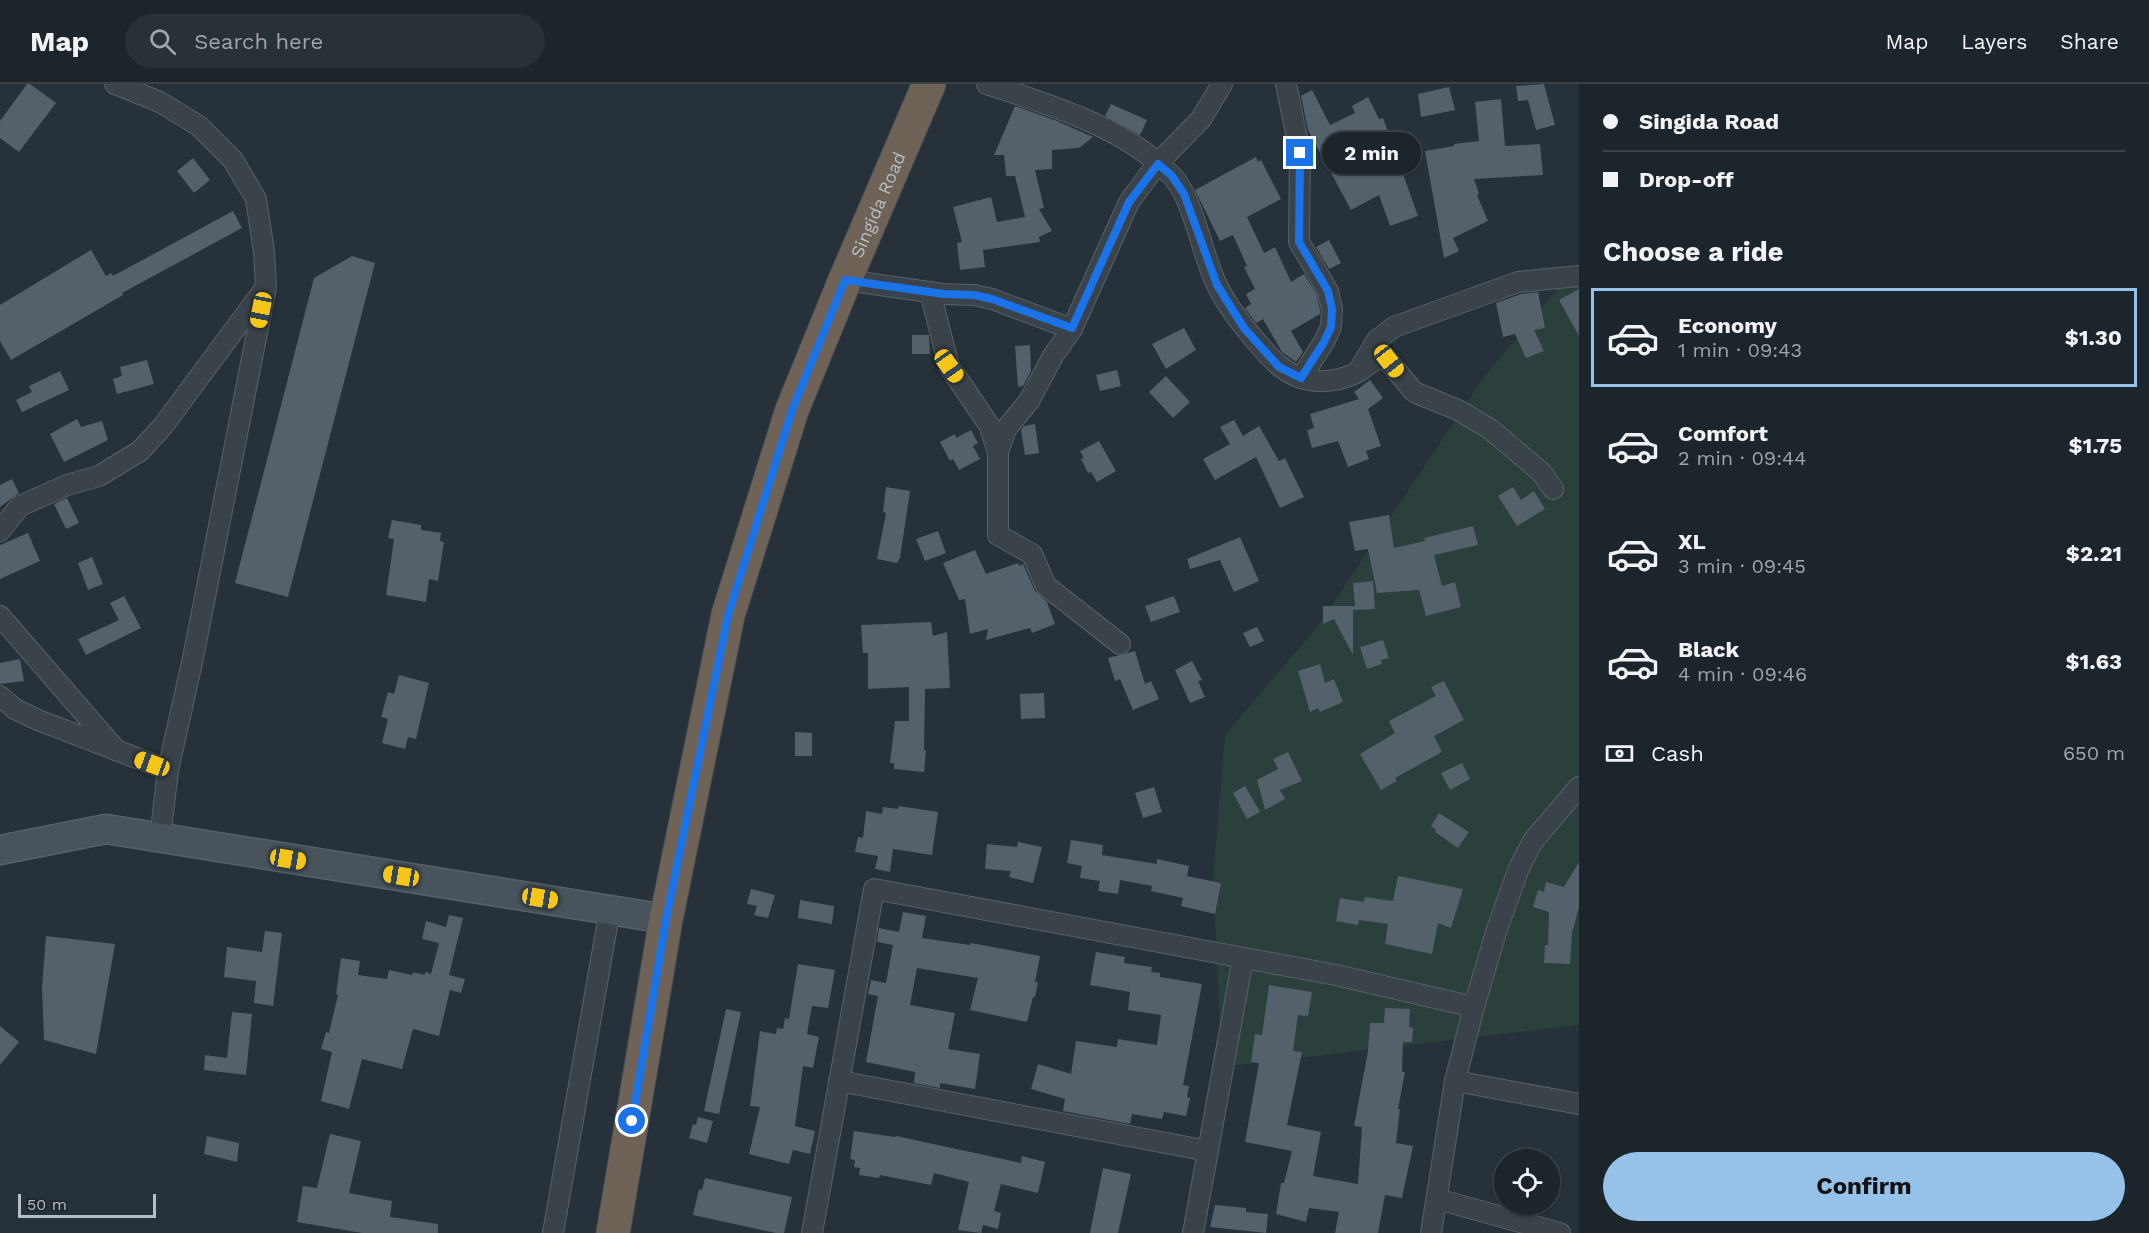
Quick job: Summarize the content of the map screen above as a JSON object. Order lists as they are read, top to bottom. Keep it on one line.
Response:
{"streets":{"highway":["Singida Road"]},"scale_bar":"50 m","page":{"header":"Map","search":"Search here","nav":["Map","Layers","Share"],"banner":["Singida Road","Drop-off"],"bubble":"2 min","heading":"Choose a ride","list":[{"name":"Economy","note":"1 min · 09:43","value":"$1.30"},{"name":"Comfort","note":"2 min · 09:44","value":"$1.75"},{"name":"XL","note":"3 min · 09:45","value":"$2.21"},{"name":"Black","note":"4 min · 09:46","value":"$1.63"}],"pay":["Cash","650 m"],"buttons":"Confirm","scale":"50 m"}}
